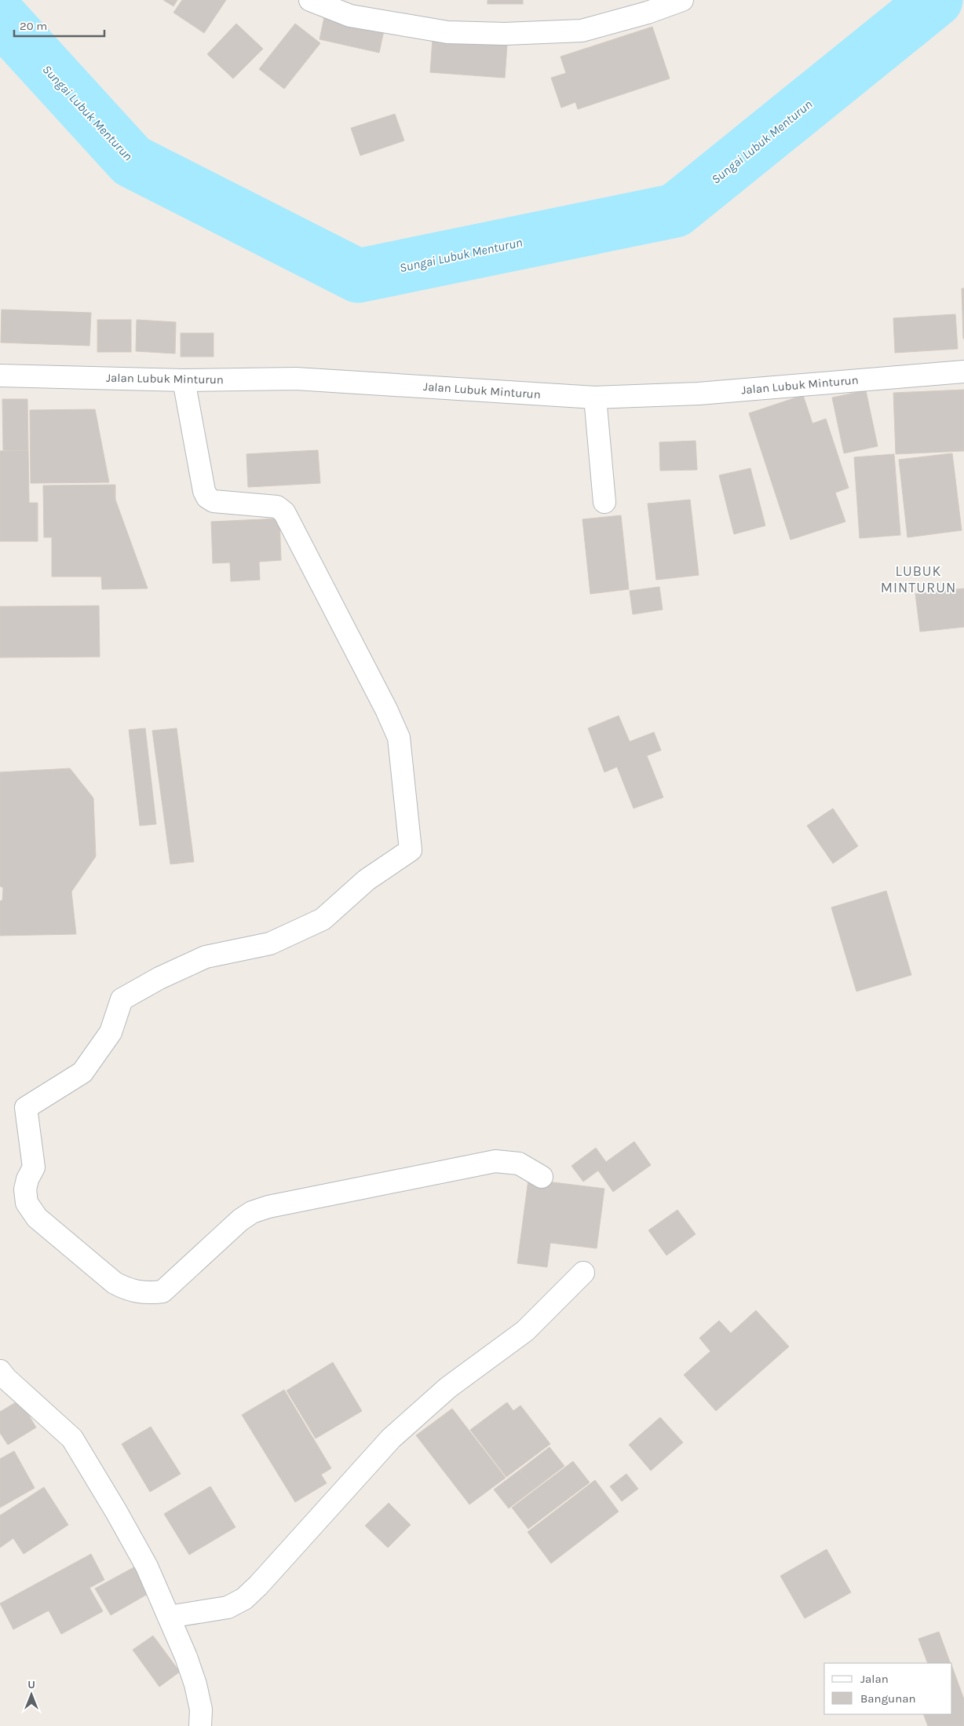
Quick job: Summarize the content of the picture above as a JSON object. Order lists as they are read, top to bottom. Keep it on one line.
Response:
{"streets":{"street":["Jalan Lubuk Minturun"]},"districts":["LUBUK MINTURUN"],"water":["Sungai Lubuk Menturun"],"legend":["Jalan","Bangunan"],"scale_bar":"20 m","north":"top"}
